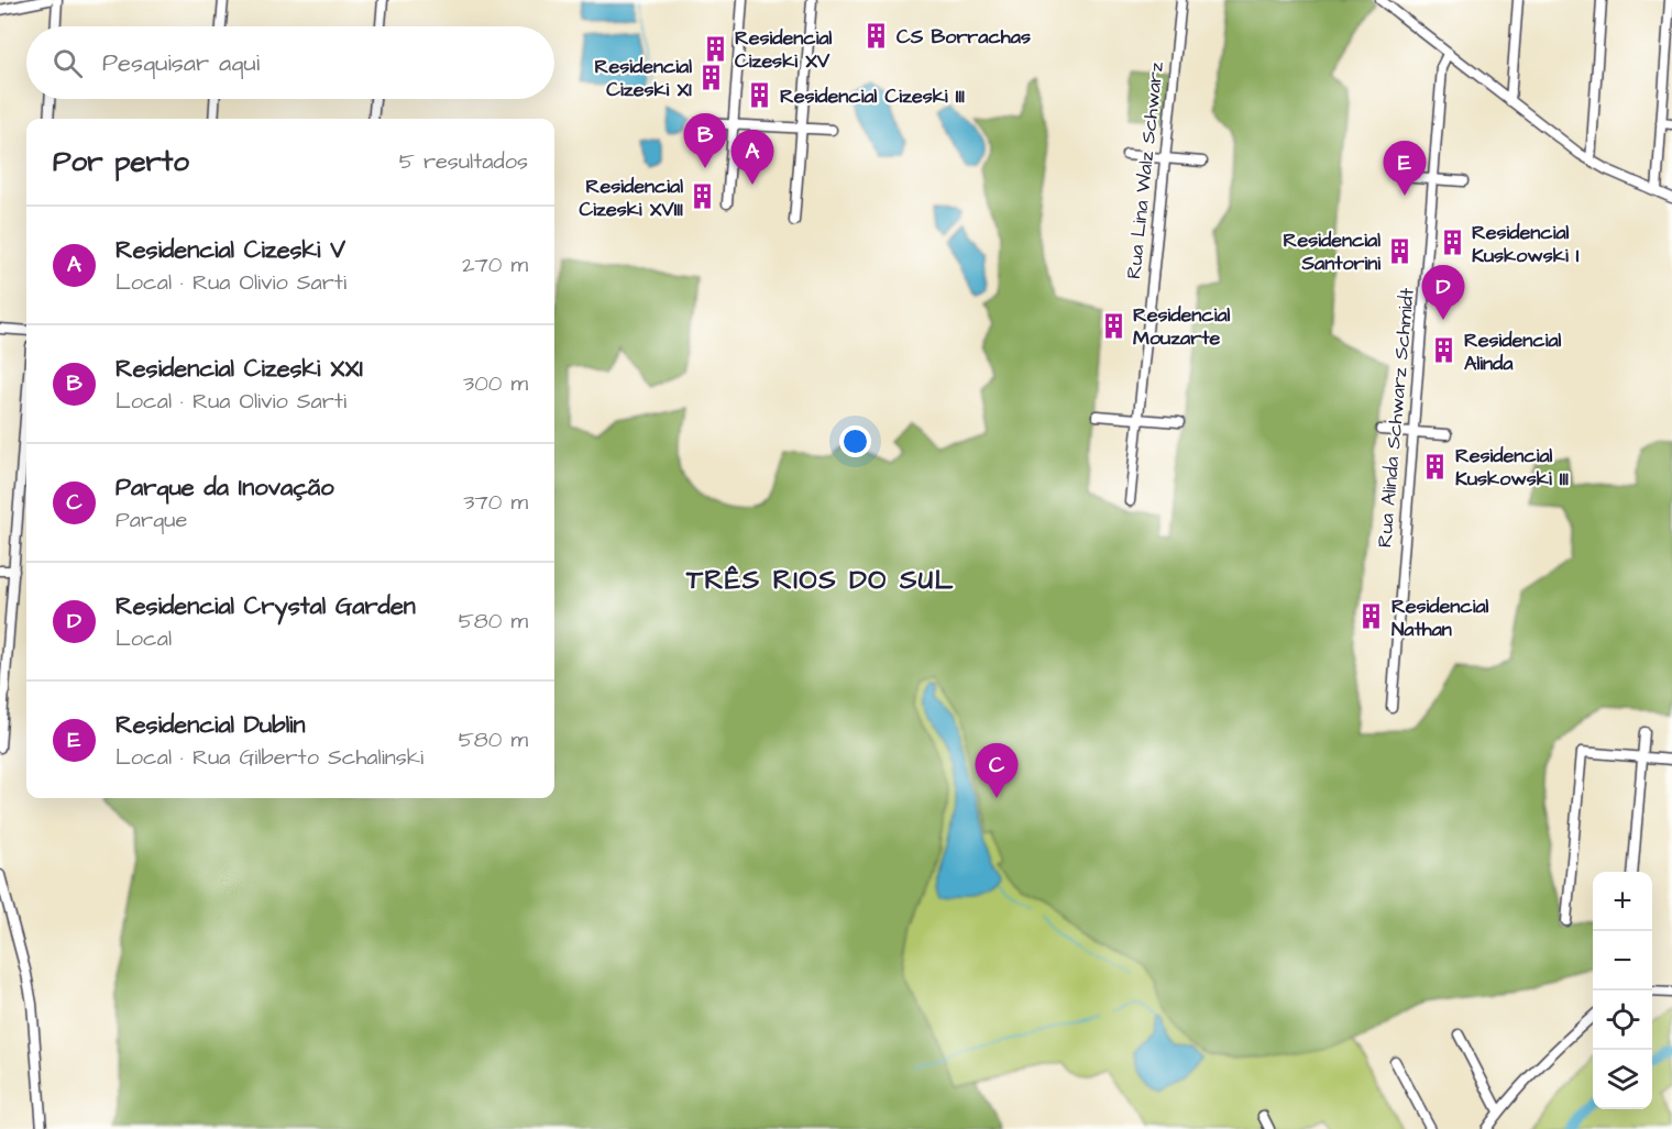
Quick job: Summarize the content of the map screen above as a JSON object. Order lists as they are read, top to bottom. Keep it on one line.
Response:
{"streets":{"street":["Rua Lina Walz Schwarz","Rua Alinda Schwarz Schmidt"]},"districts":["TRÊS RIOS DO SUL"],"places":{"building":["CS Borrachas","Residencial Cizeski XV","Residencial Cizeski XI","Residencial Cizeski III","Residencial Cizeski XVIII","Residencial Kuskowski I","Residencial Santorini","Residencial Mouzarte","Residencial Alinda","Residencial Kuskowski III","Residencial Nathan"]},"page":{"search":"Pesquisar aqui","pins":["B","A","E","D","C"],"heading":["Por perto","5 resultados"],"list":[{"mark":"A","name":"Residencial Cizeski V","note":"Local · Rua Olivio Sarti","value":"270 m"},{"mark":"B","name":"Residencial Cizeski XXI","note":"Local · Rua Olivio Sarti","value":"300 m"},{"mark":"C","name":"Parque da Inovação","note":"Parque","value":"370 m"},{"mark":"D","name":"Residencial Crystal Garden","note":"Local","value":"580 m"},{"mark":"E","name":"Residencial Dublin","note":"Local · Rua Gilberto Schalinski","value":"580 m"}],"map_buttons":["+","−"]}}
